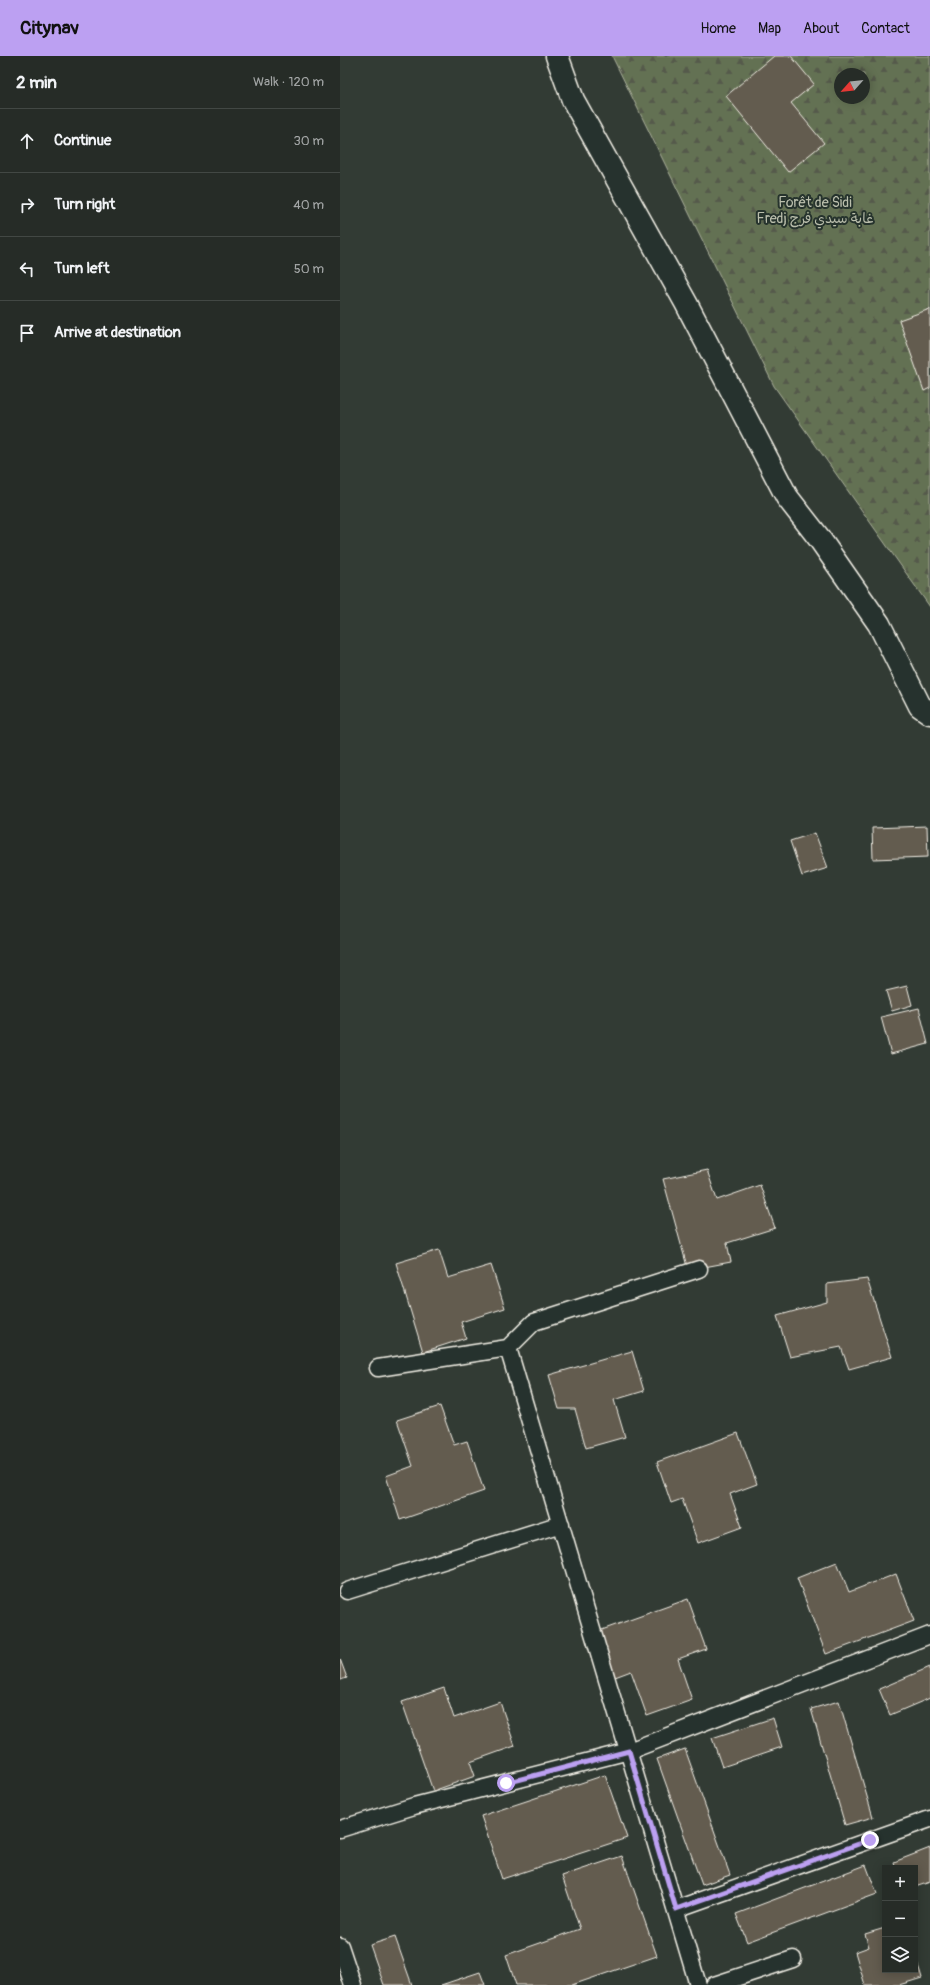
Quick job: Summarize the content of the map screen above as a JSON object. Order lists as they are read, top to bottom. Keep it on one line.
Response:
{"parks":["Forêt de Sidi Fredj غابة سيدي فرج"],"north":"bottom left","page":{"header":"Citynav","nav":["Home","Map","About","Contact"],"heading":["2 min","Walk · 120 m"],"list":[["Continue","30 m"],["Turn right","40 m"],["Turn left","50 m"],"Arrive at destination"],"map_buttons":["+","−"]}}
